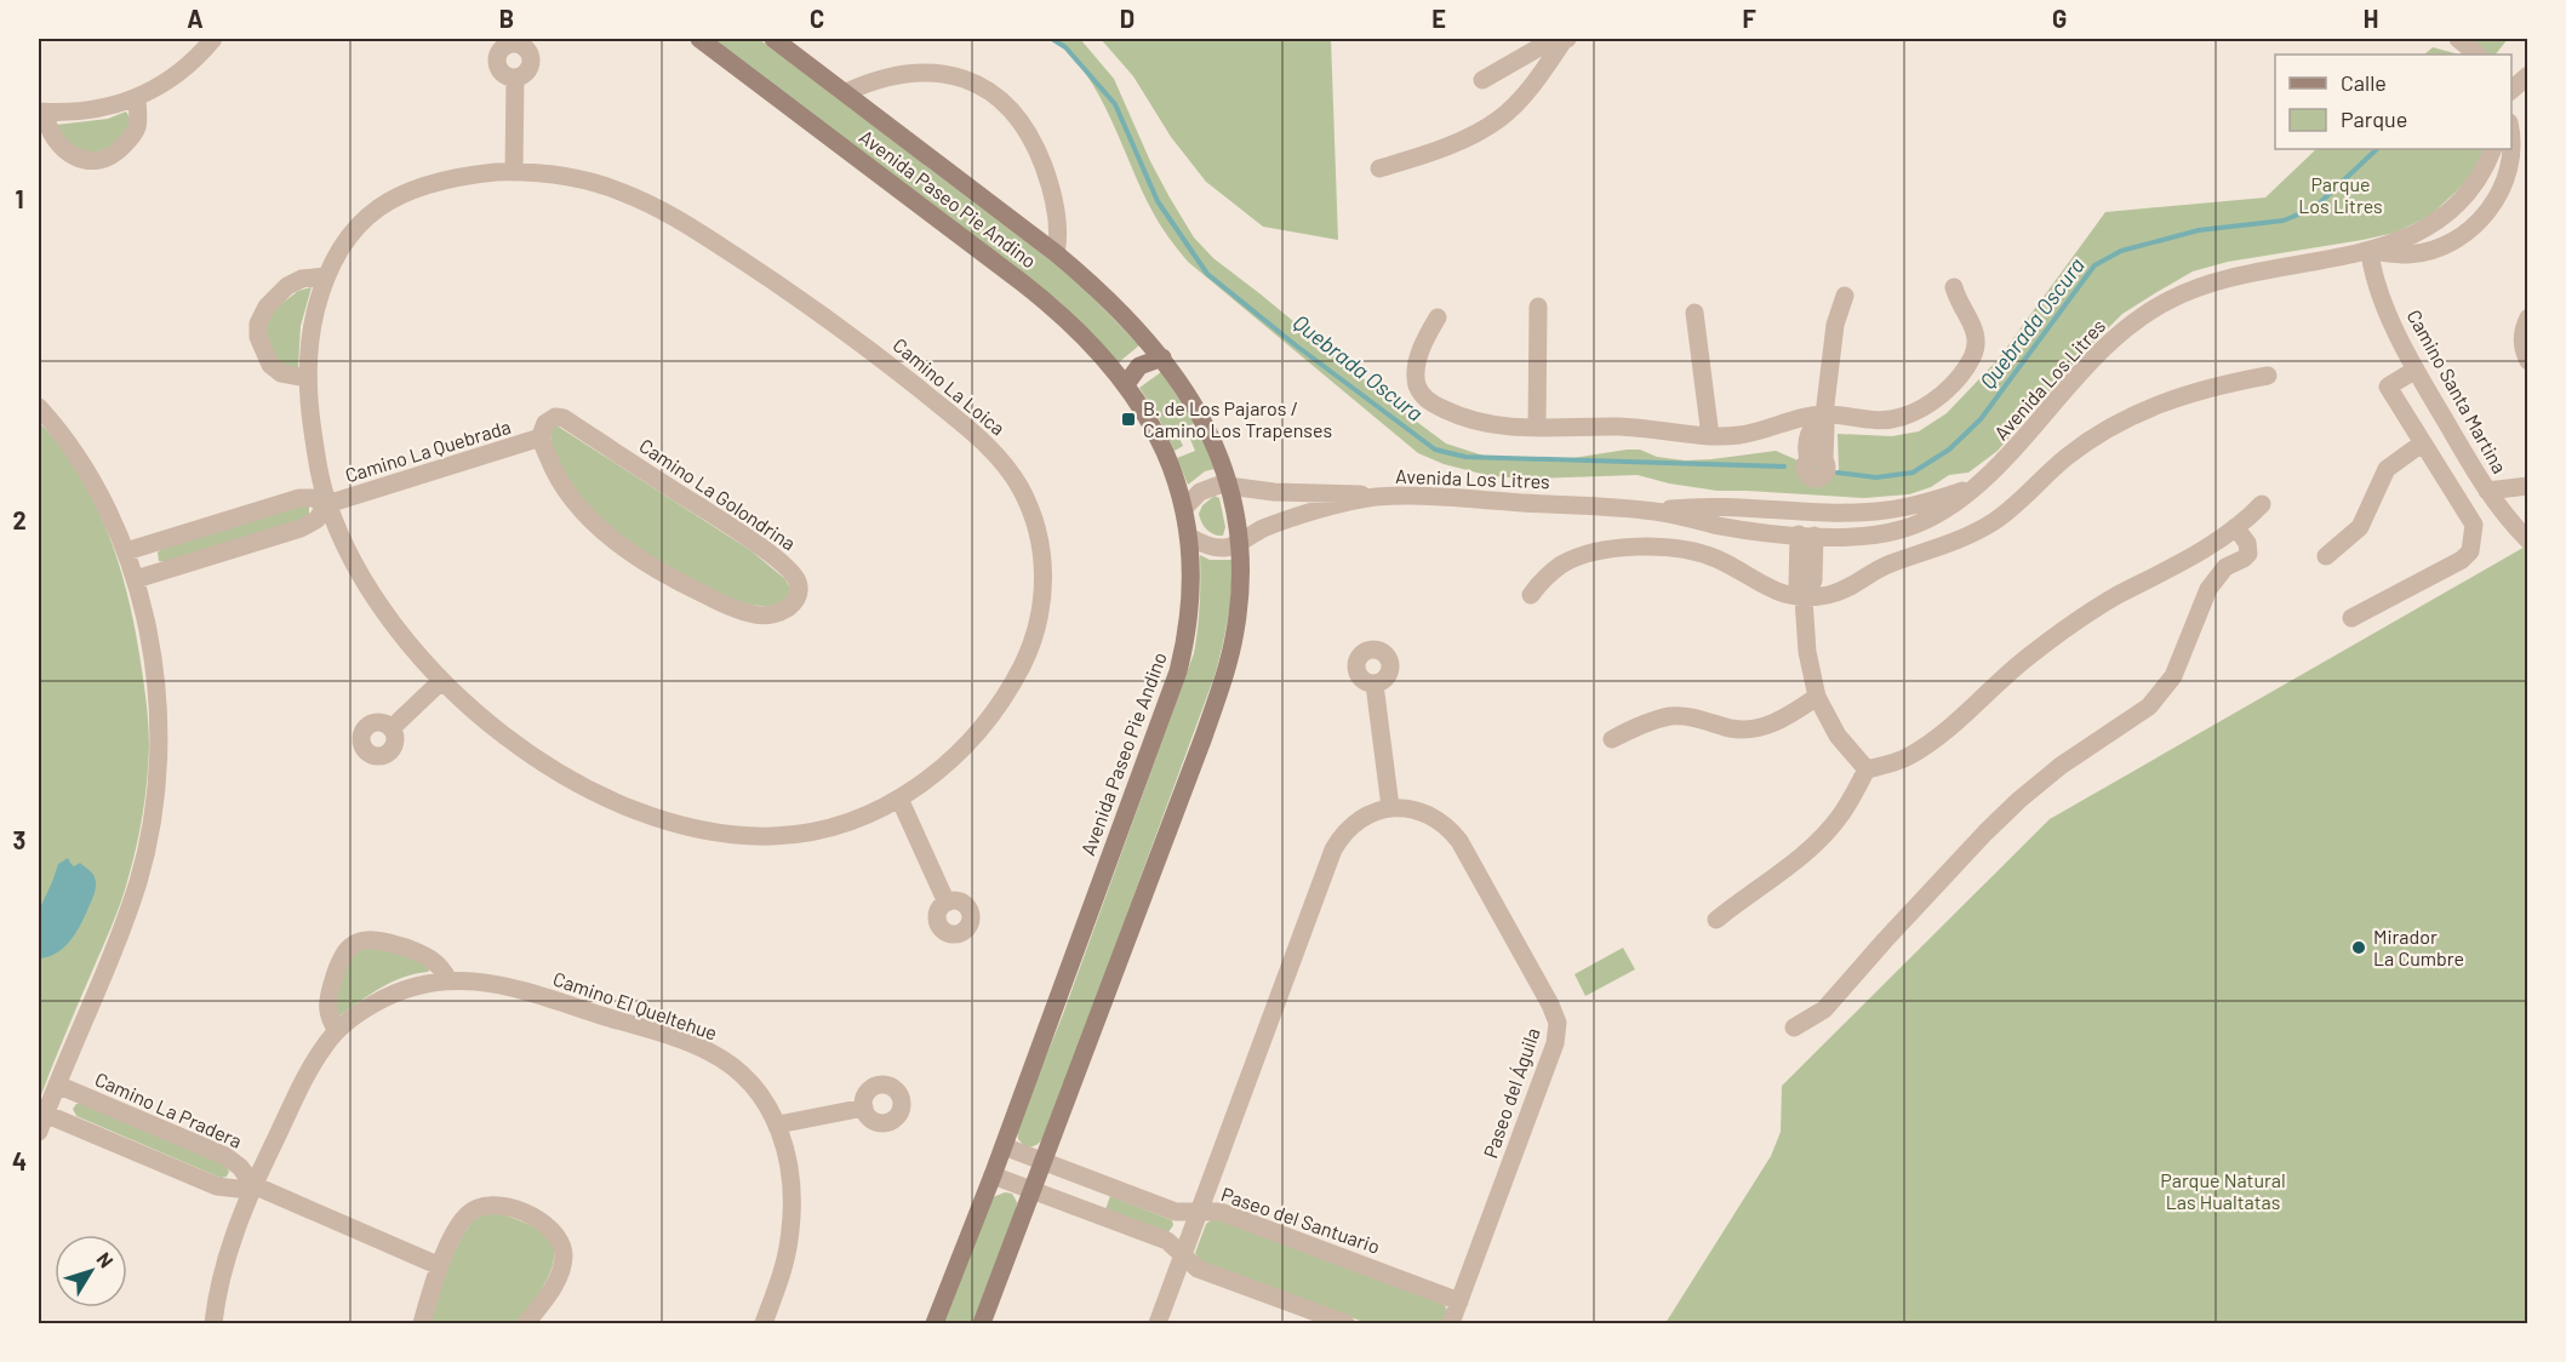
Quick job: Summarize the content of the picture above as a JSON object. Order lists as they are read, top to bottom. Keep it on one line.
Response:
{"streets":{"main road":["Avenida Paseo Pie Andino"],"street":["Avenida Los Litres","Camino La Loica","Camino Santa Martina","Camino La Quebrada","Camino La Golondrina","Camino El Queltehue","Paseo del Águila","Camino La Pradera","Paseo del Santuario"]},"crossings":[["Avenida Paseo Pie Andino","Avenida Los Litres"],["Avenida Paseo Pie Andino","Paseo del Santuario"],["Avenida Los Litres","Camino Santa Martina"],["Camino La Loica","Camino La Quebrada"],["Camino La Quebrada","Camino La Golondrina"],["Camino El Queltehue","Camino La Pradera"],["Paseo del Águila","Paseo del Santuario"]],"water":["Quebrada Oscura"],"parks":["Parque Los Litres","Parque Natural Las Hualtatas"],"places":{"transit":["B. de Los Pajaros / Camino Los Trapenses"],"other":["Mirador La Cumbre"]},"legend":["Calle","Parque"],"north":"top right","grid":{"columns":["A","B","C","D","E","F","G","H"],"rows":["1","2","3","4"]}}
